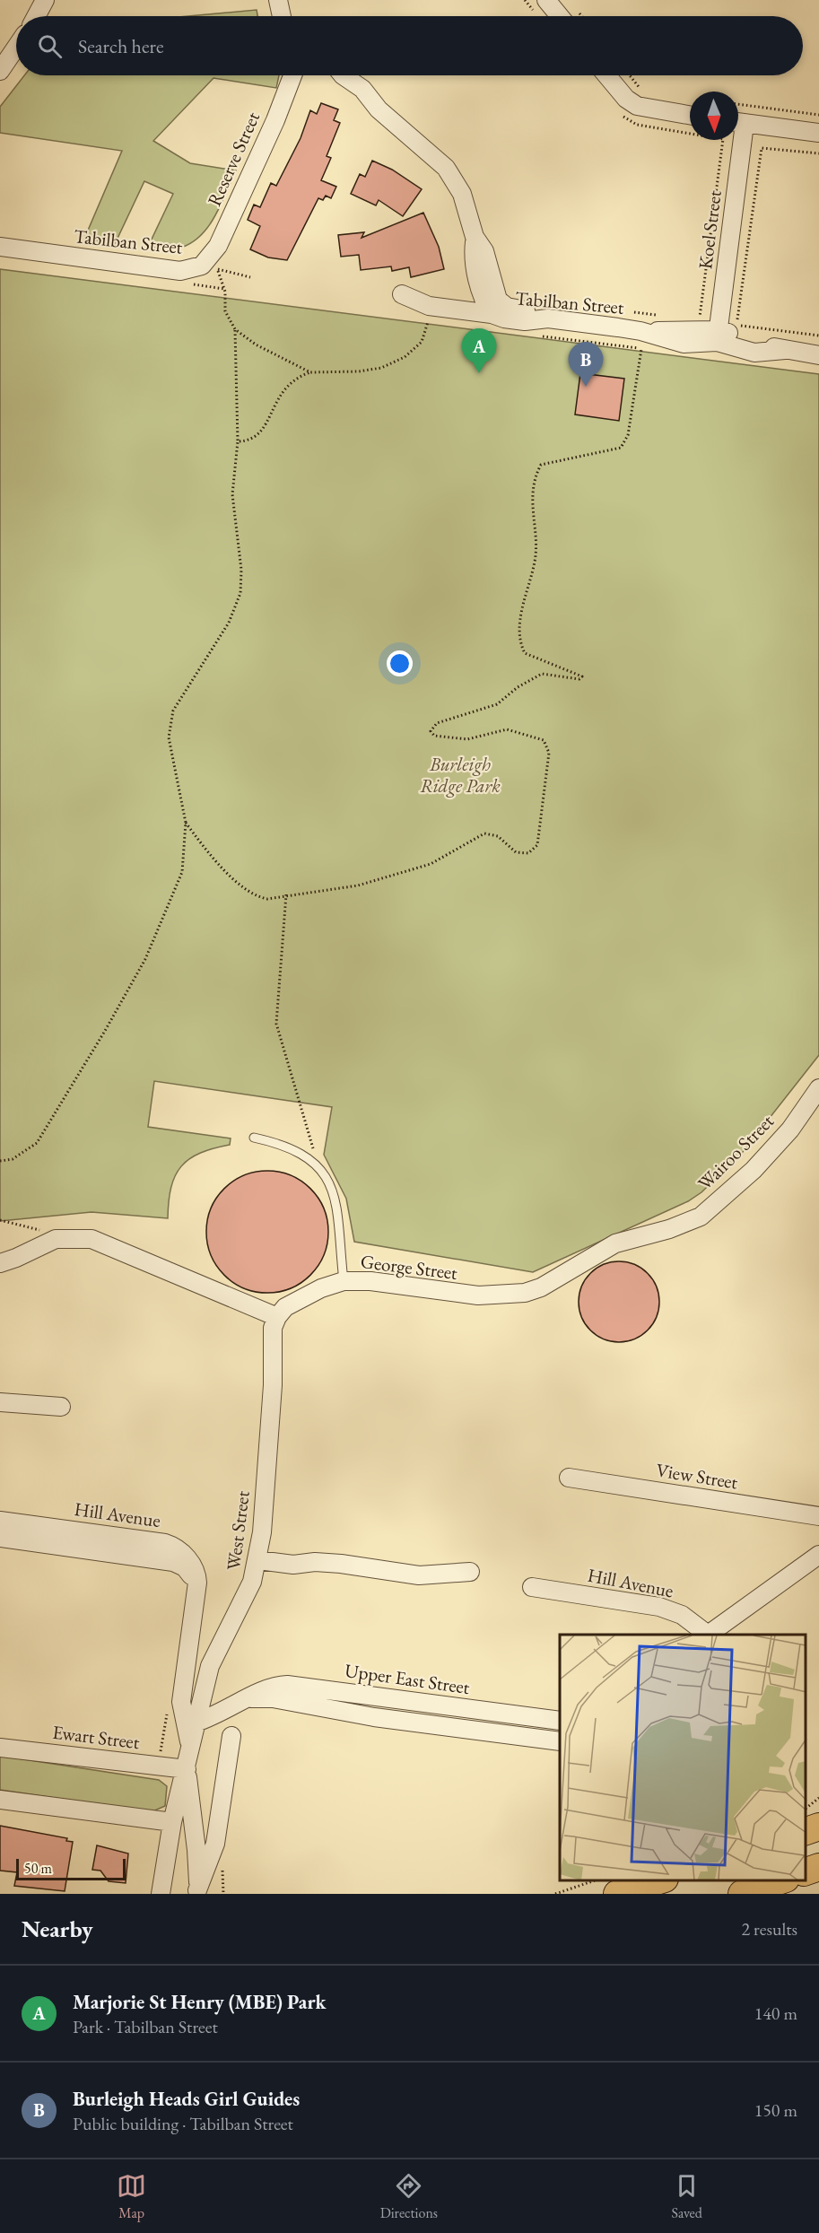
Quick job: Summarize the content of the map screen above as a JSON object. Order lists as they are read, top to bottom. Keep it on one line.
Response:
{"streets":{"street":["Reserve Street","Koel Street","Tabilban Street","Wairoo Street","George Street","View Street","Hill Avenue","West Street","Upper East Street","Ewart Street"]},"crossings":[["Reserve Street","Tabilban Street"],["Koel Street","Tabilban Street"],["Wairoo Street","George Street"],["George Street","West Street"],["Hill Avenue","West Street"],["West Street","Upper East Street"],["West Street","Ewart Street"]],"parks":["Burleigh Ridge Park"],"scale_bar":"50 m","north":"bottom","page":{"search":"Search here","pins":["A","B"],"scale":"50 m","heading":["Nearby","2 results"],"list":[{"mark":"A","name":"Marjorie St Henry (MBE) Park","note":"Park · Tabilban Street","value":"140 m"},{"mark":"B","name":"Burleigh Heads Girl Guides","note":"Public building · Tabilban Street","value":"150 m"}],"nav":["Map","Directions","Saved"]}}
